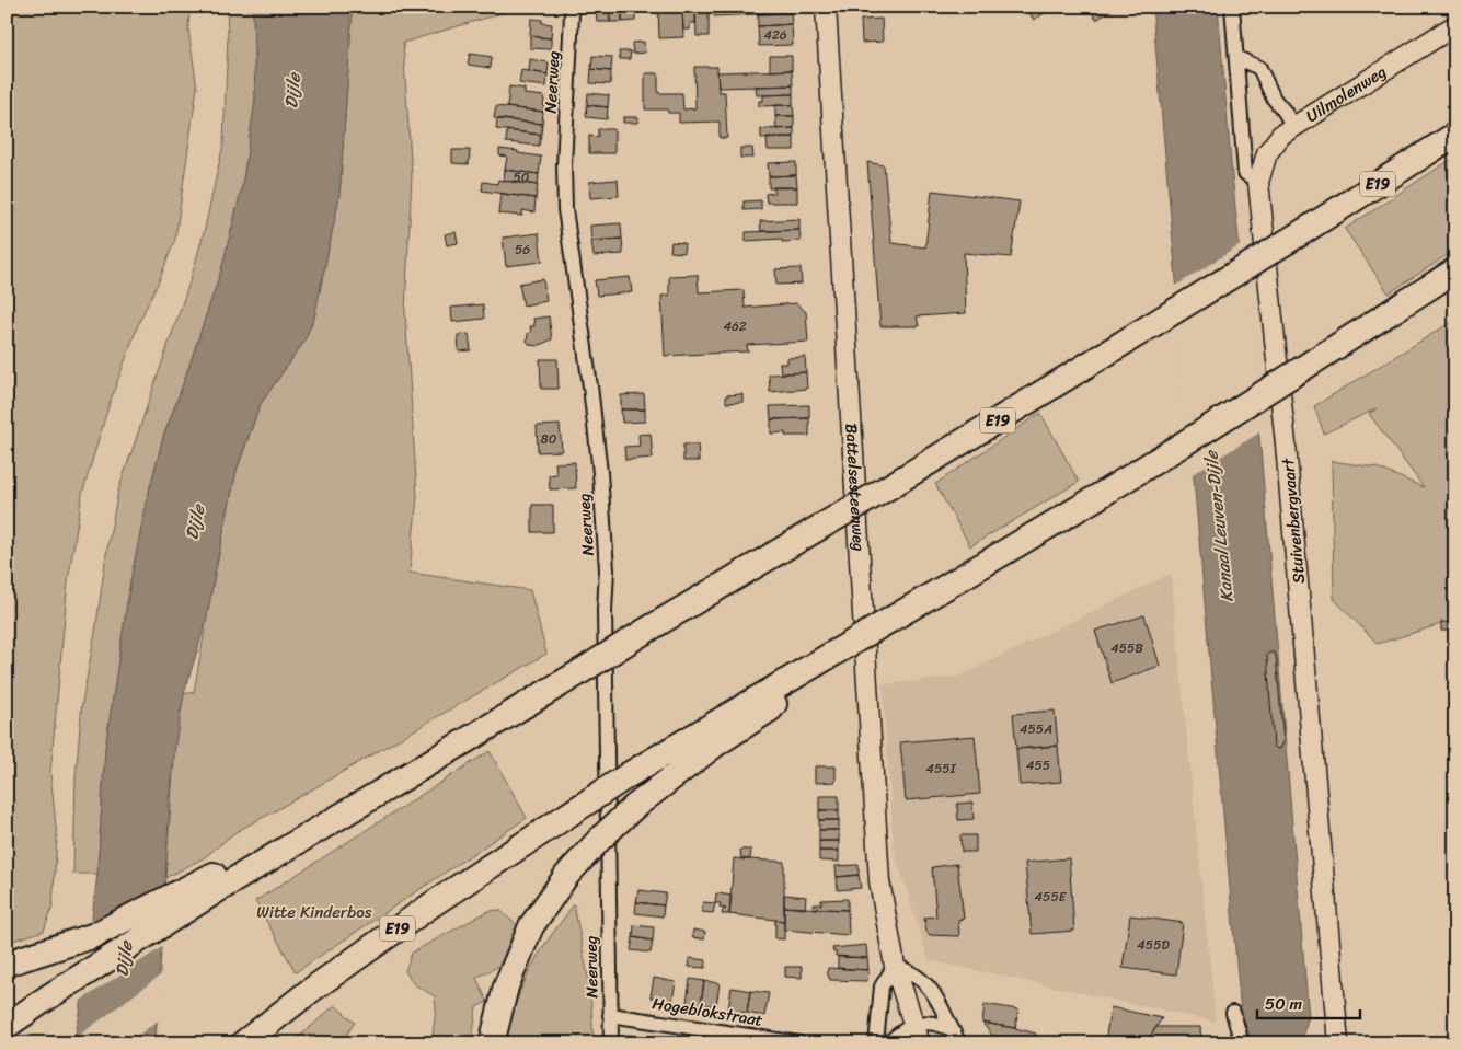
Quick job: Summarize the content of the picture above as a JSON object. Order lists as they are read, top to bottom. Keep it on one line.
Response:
{"streets":{"highway":["E19"],"main road":["Uilmolenweg","Battelsesteenweg","Stuivenbergvaart"],"street":["Neerweg","Hogeblokstraat"]},"crossings":[["Neerweg","Hogeblokstraat"],["Uilmolenweg","Stuivenbergvaart"]],"water":["Dijle","Kanaal Leuven-Dijle"],"parks":["Witte Kinderbos"],"house_numbers":["426","50","56","462","80","455B","455A","455","455I","455E","455D"],"scale_bar":"50 m"}
